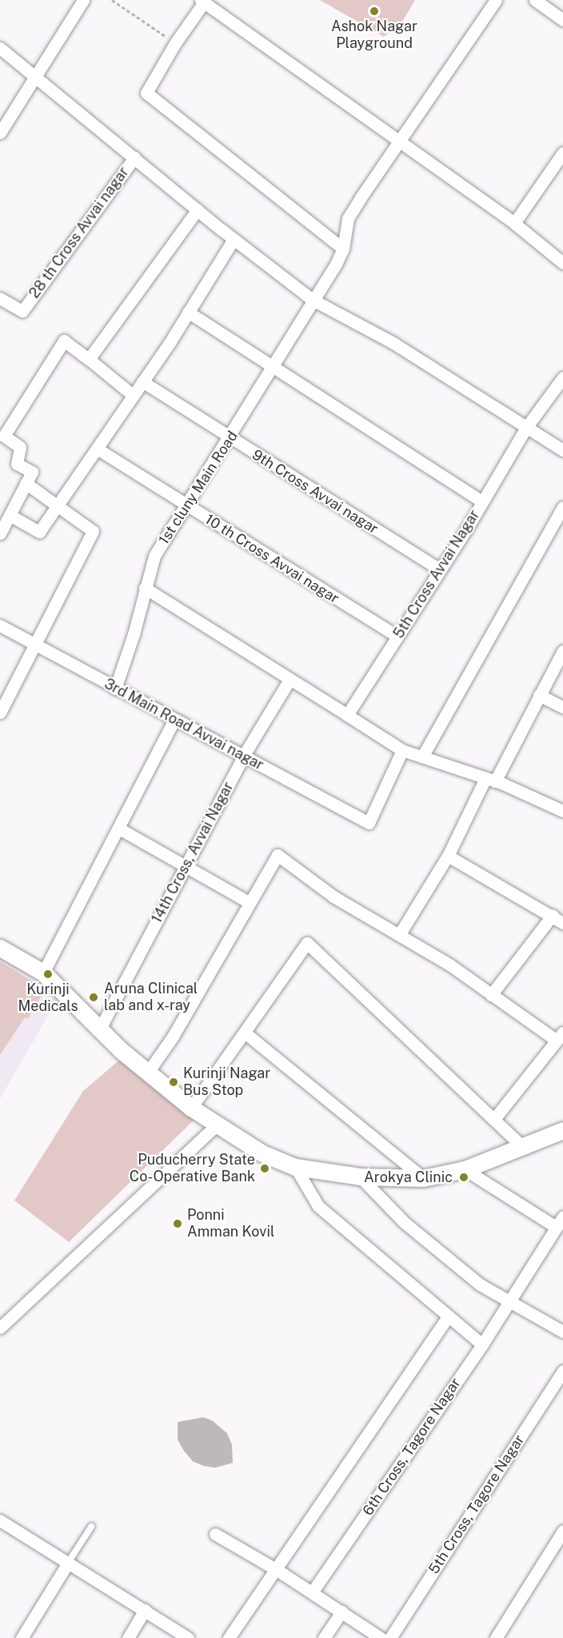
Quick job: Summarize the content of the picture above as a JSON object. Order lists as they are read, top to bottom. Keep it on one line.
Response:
{"streets":{"street":["28 th Cross Avvai nagar","1st cluny Main Road","9th Cross Avvai nagar","10 th Cross Avvai nagar","5th Cross Avvai Nagar","3rd Main Road Avvai nagar","14th Cross, Avvai Nagar","6th Cross, Tagore Nagar","5th Cross, Tagore Nagar"]},"crossings":[["1st cluny Main Road","9th Cross Avvai nagar"],["1st cluny Main Road","10 th Cross Avvai nagar"],["1st cluny Main Road","3rd Main Road Avvai nagar"],["9th Cross Avvai nagar","5th Cross Avvai Nagar"],["10 th Cross Avvai nagar","5th Cross Avvai Nagar"],["3rd Main Road Avvai nagar","14th Cross, Avvai Nagar"]],"places":["Ashok Nagar Playground","Kurinji Medicals","Aruna Clinical lab and x-ray","Kurinji Nagar Bus Stop","Puducherry State Co-Operative Bank","Arokya Clinic","Ponni Amman Kovil"]}
